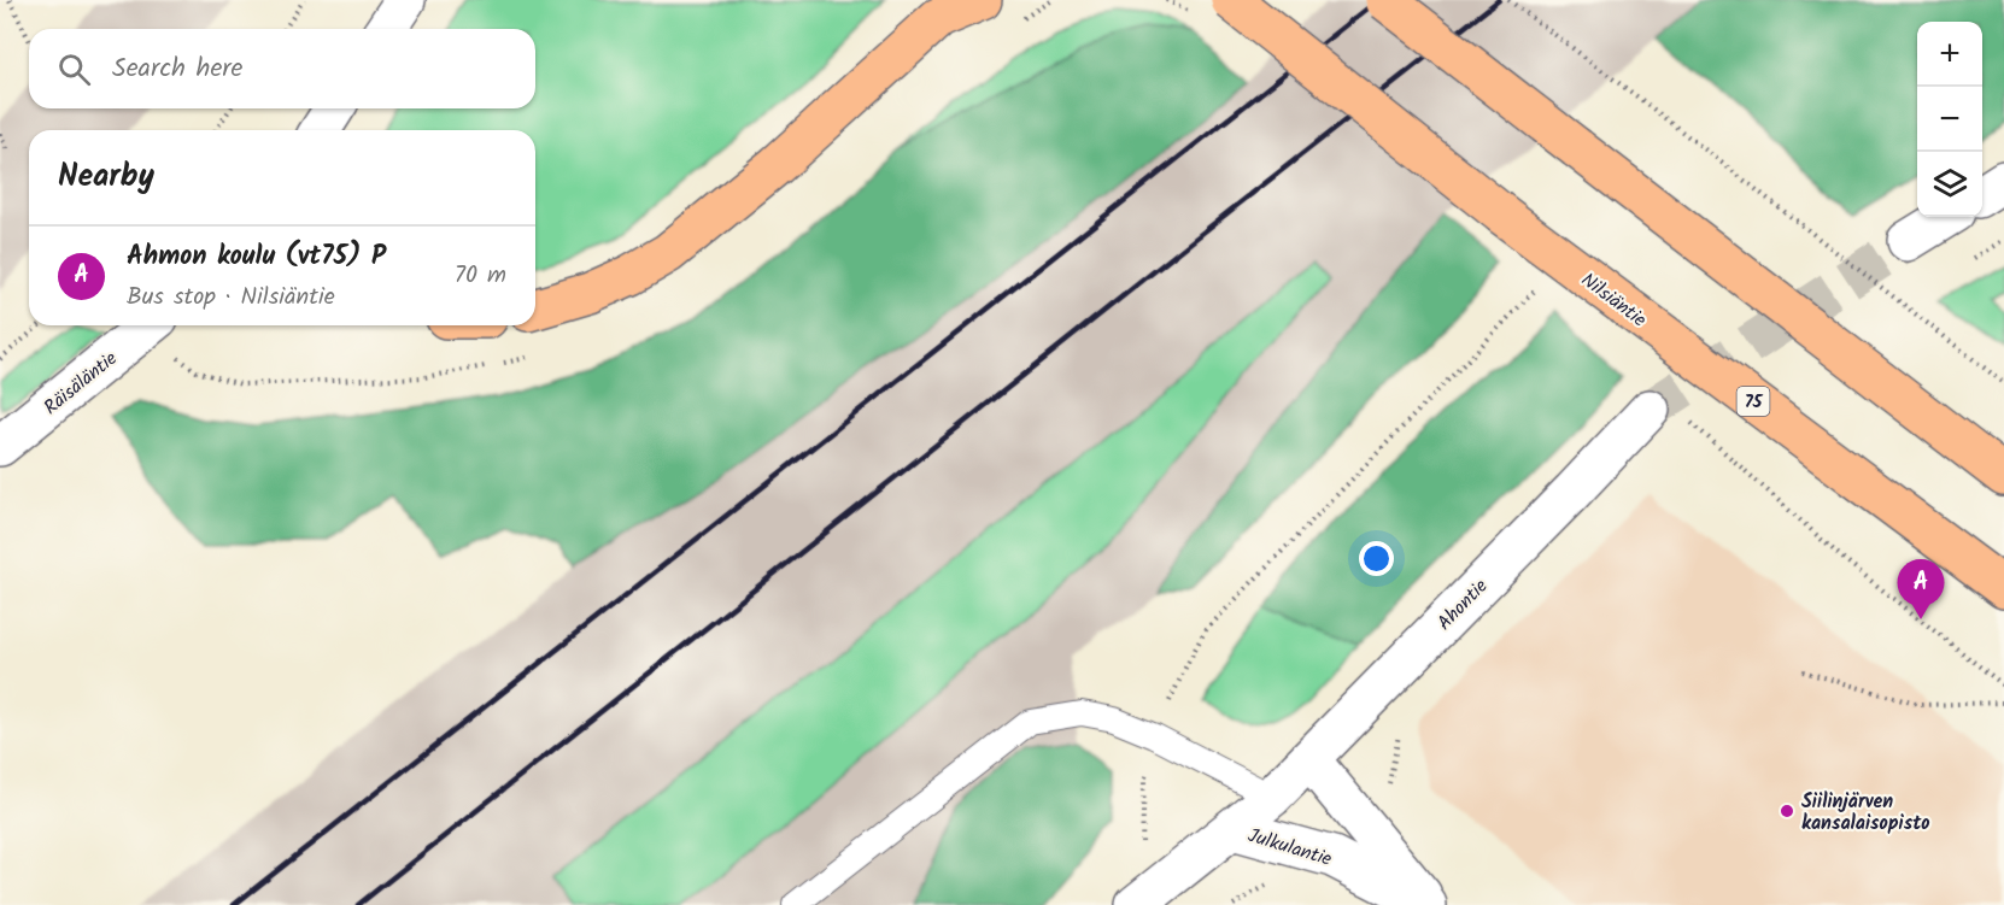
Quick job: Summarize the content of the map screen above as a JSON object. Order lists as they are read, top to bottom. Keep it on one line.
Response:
{"streets":{"main road":["Nilsiäntie","75"],"street":["Räisäläntie","Ahontie","Julkulantie"]},"crossings":[["Ahontie","Julkulantie"]],"places":["Siilinjärven kansalaisopisto"],"page":{"map_buttons":["+","−"],"search":"Search here","heading":"Nearby","list":[{"mark":"A","name":"Ahmon koulu (vt75) P","note":"Bus stop · Nilsiäntie","value":"70 m"}],"pins":"A"}}
